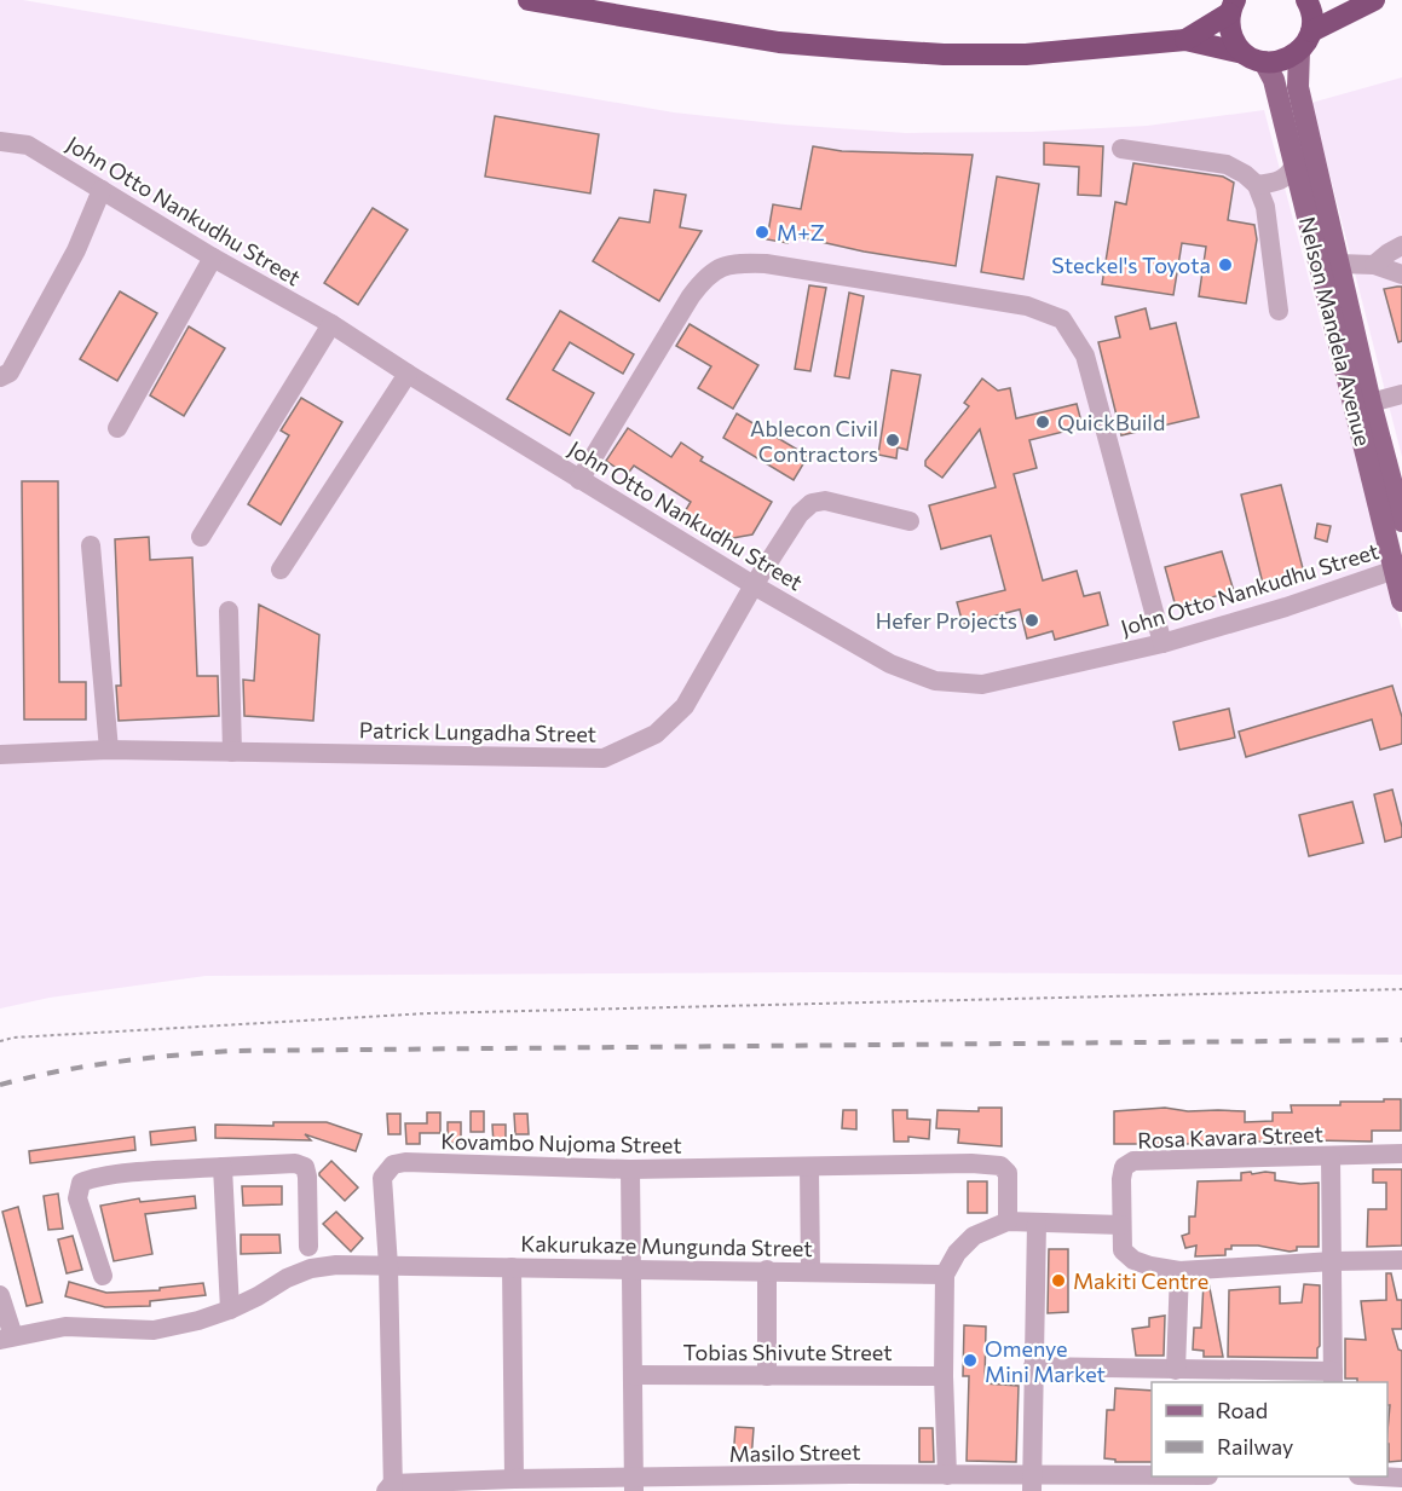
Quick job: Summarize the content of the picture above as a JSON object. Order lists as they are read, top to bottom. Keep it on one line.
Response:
{"streets":{"main road":["Nelson Mandela Avenue"],"street":["John Otto Nankudhu Street","Patrick Lungadha Street","Rosa Kavara Street","Kovambo Nujoma Street","Kakurukaze Mungunda Street","Tobias Shivute Street","Masilo Street"]},"crossings":[["John Otto Nankudhu Street","Nelson Mandela Avenue"],["John Otto Nankudhu Street","Patrick Lungadha Street"],["Kovambo Nujoma Street","Kakurukaze Mungunda Street"],["Kovambo Nujoma Street","Masilo Street"]],"places":["M+Z","Steckel's Toyota","QuickBuild","Ablecon Civil Contractors","Hefer Projects","Makiti Centre","Omenye Mini Market"],"legend":["Road","Railway"]}
